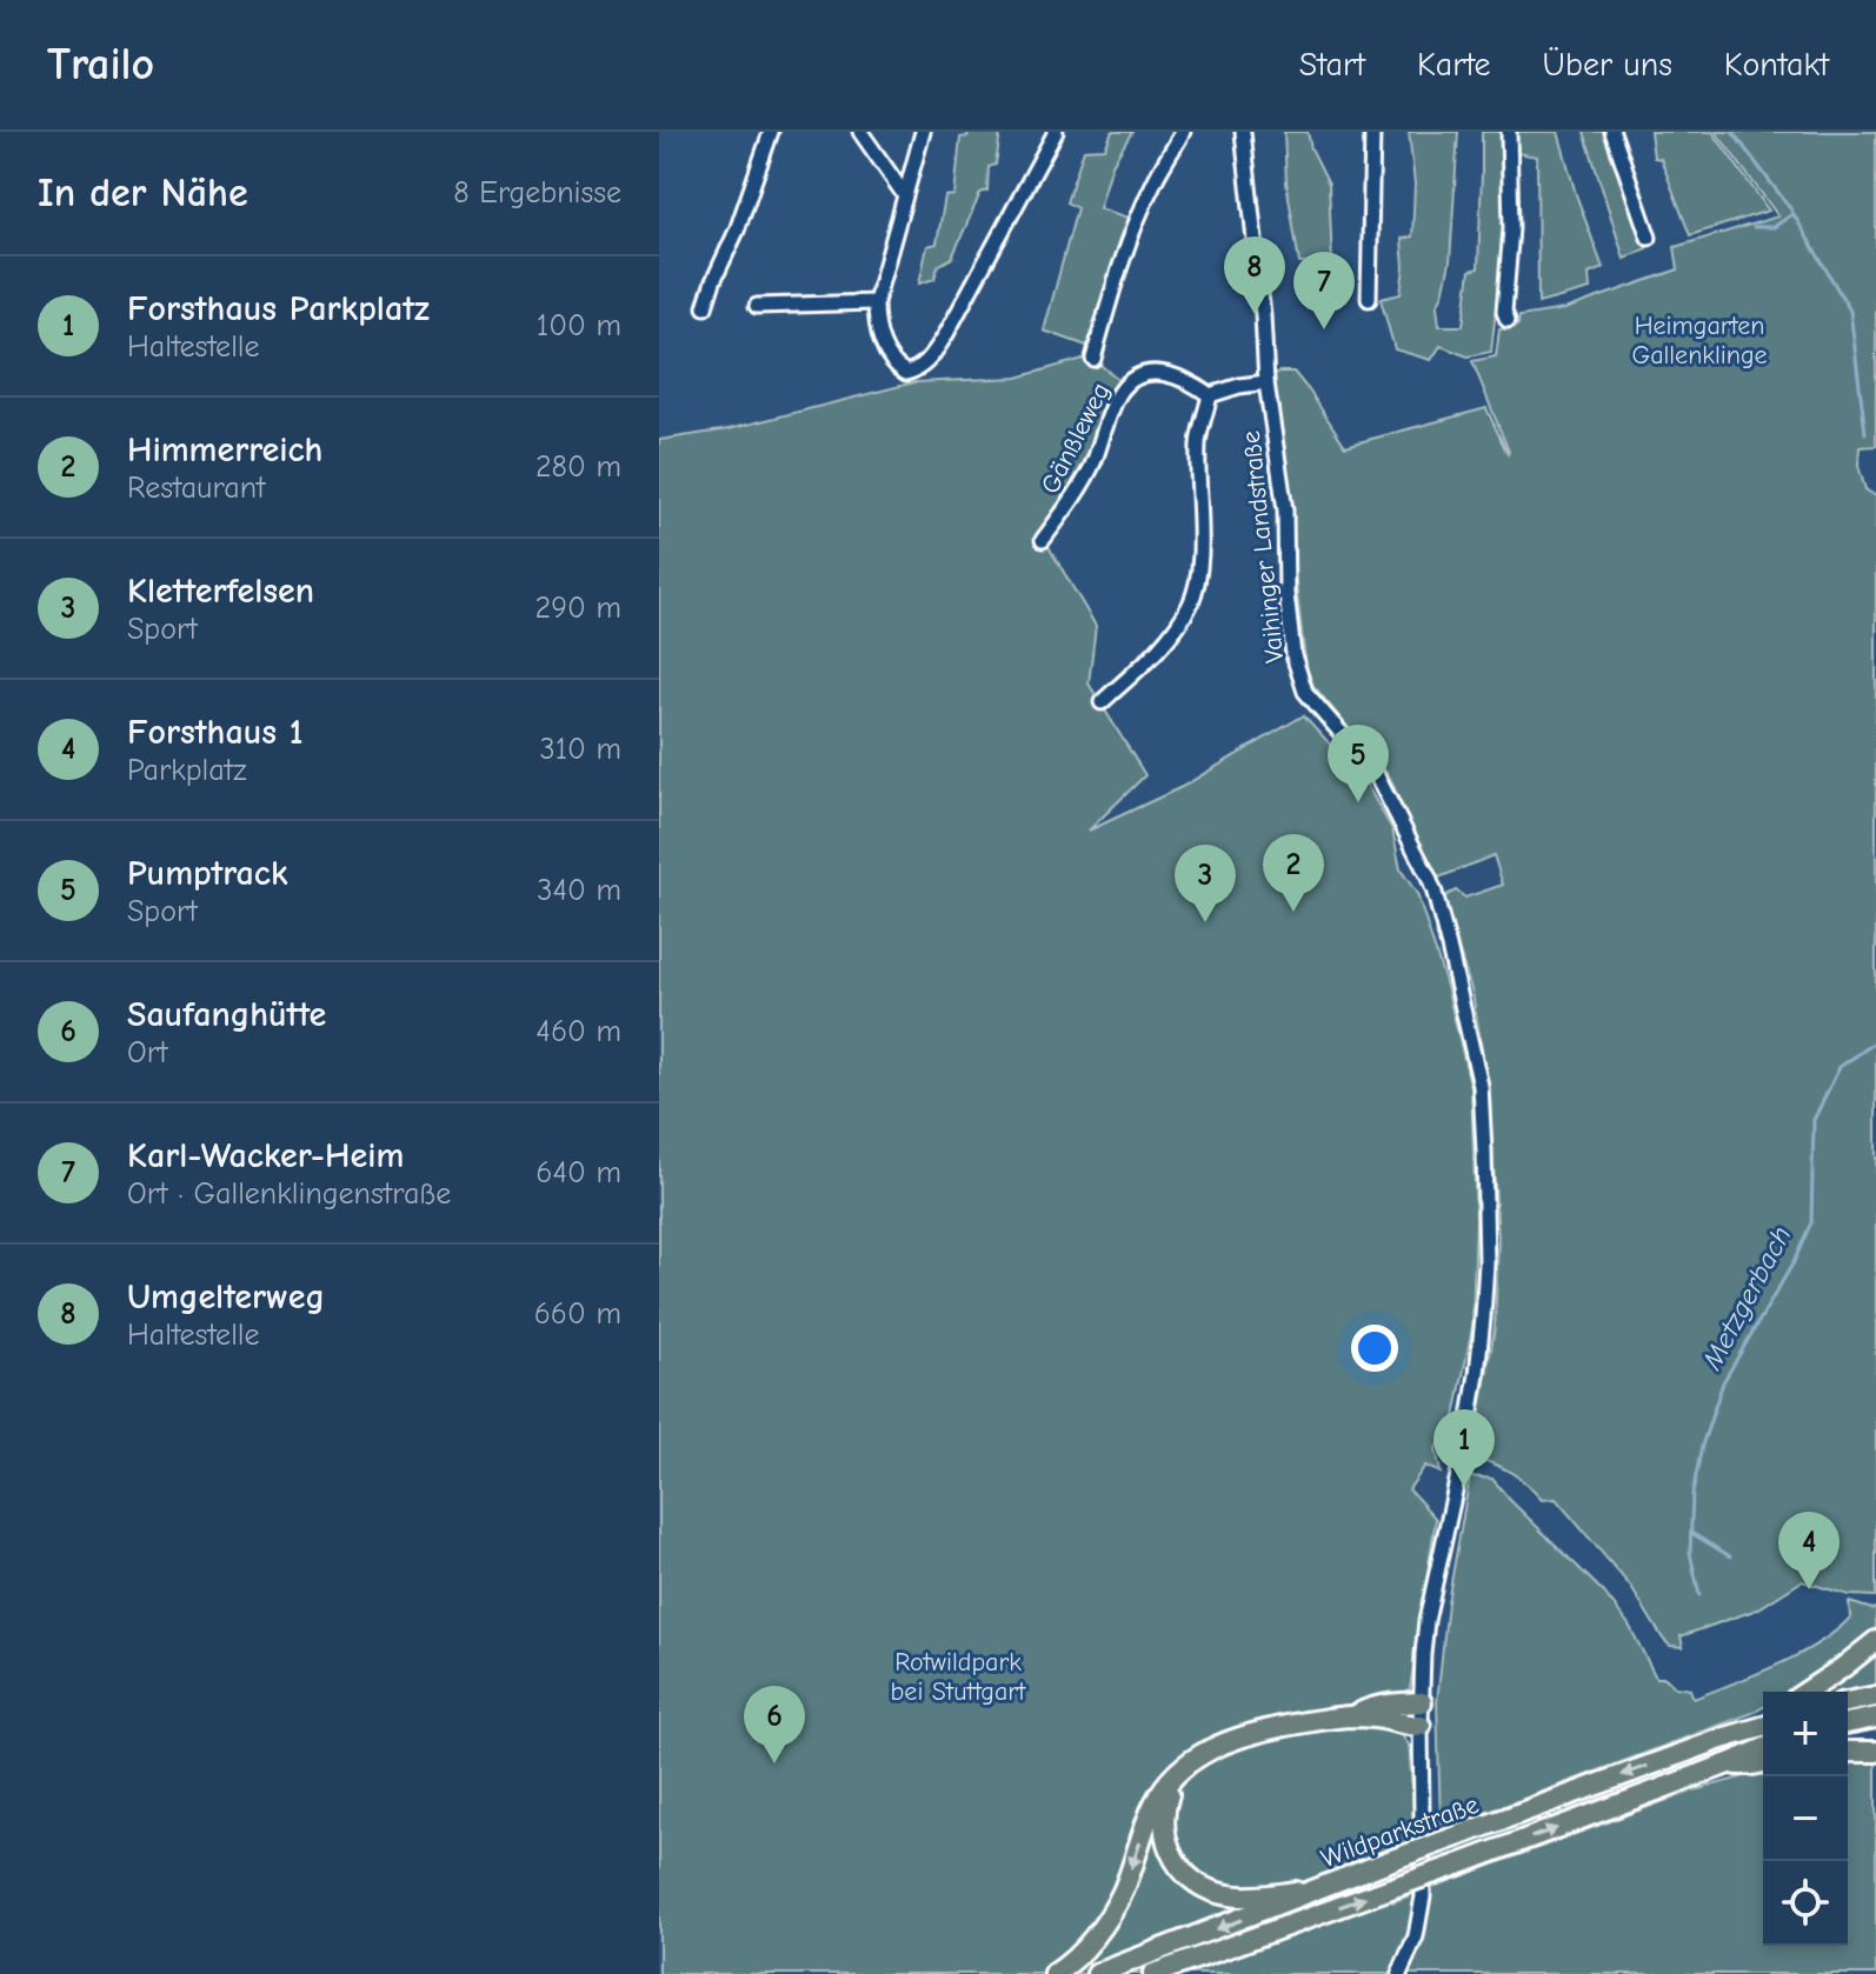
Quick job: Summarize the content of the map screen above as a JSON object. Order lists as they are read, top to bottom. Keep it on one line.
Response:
{"streets":{"highway":["Wildparkstraße"],"street":["Gänßleweg","Vaihinger Landstraße"]},"water":["Metzgerbach"],"parks":["Heimgarten Gallenklinge","Rotwildpark bei Stuttgart"],"page":{"header":"Trailo","nav":["Start","Karte","Über uns","Kontakt"],"heading":["In der Nähe","8 Ergebnisse"],"pins":["8","7","5","2","3","1","4","6"],"list":[{"mark":"1","name":"Forsthaus Parkplatz","note":"Haltestelle","value":"100 m"},{"mark":"2","name":"Himmerreich","note":"Restaurant","value":"280 m"},{"mark":"3","name":"Kletterfelsen","note":"Sport","value":"290 m"},{"mark":"4","name":"Forsthaus 1","note":"Parkplatz","value":"310 m"},{"mark":"5","name":"Pumptrack","note":"Sport","value":"340 m"},{"mark":"6","name":"Saufanghütte","note":"Ort","value":"460 m"},{"mark":"7","name":"Karl-Wacker-Heim","note":"Ort · Gallenklingenstraße","value":"640 m"},{"mark":"8","name":"Umgelterweg","note":"Haltestelle","value":"660 m"}],"map_buttons":["+","−"]}}
